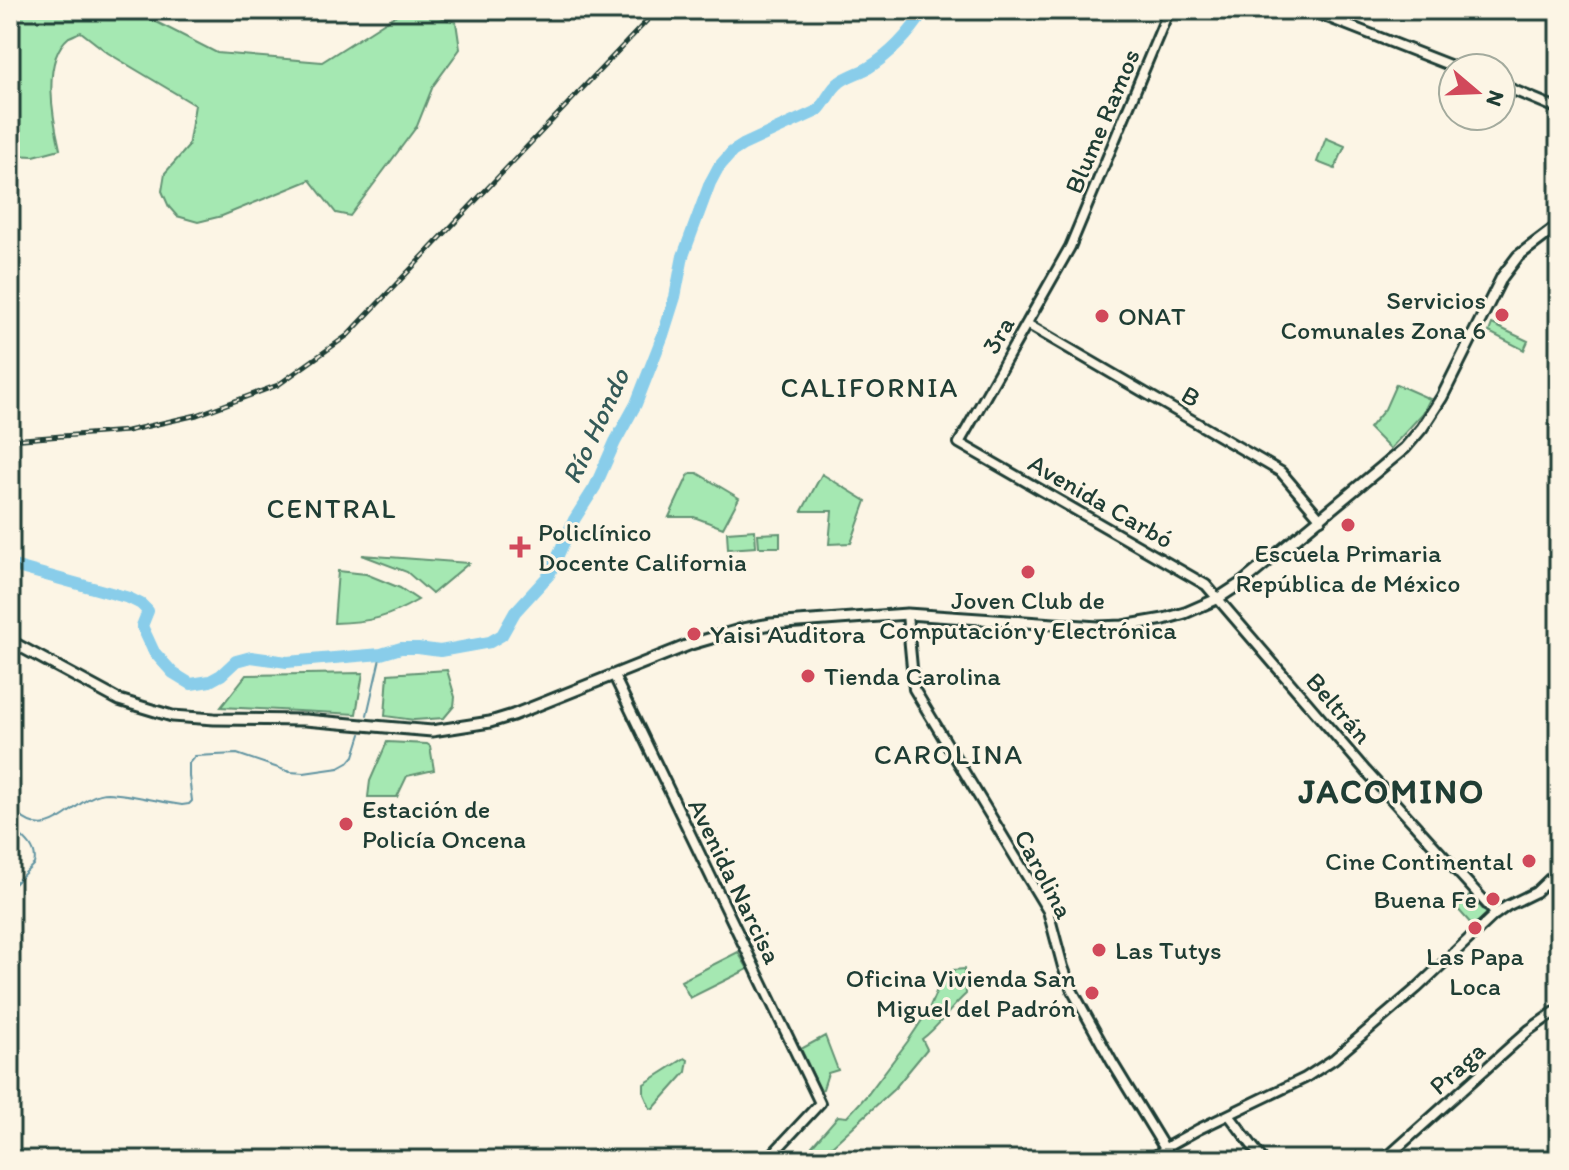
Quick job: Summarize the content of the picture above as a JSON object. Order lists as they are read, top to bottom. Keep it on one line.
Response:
{"streets":{"street":["Blume Ramos","3ra","B","Avenida Carbó","Beltrán","Carolina","Avenida Narcisa","Praga"]},"crossings":[["Blume Ramos","3ra"],["3ra","B"],["3ra","Avenida Carbó"],["Avenida Carbó","Beltrán"]],"districts":["CALIFORNIA","CENTRAL","CAROLINA","JACOMINO"],"water":["Río Hondo"],"places":{"other":["Servicios Comunales Zona 6","ONAT","Escuela Primaria República de México","Joven Club de Computación y Electrónica","Yaisi Auditora","Tienda Carolina","Estación de Policía Oncena","Cine Continental","Buena Fe","Las Papa Loca","Las Tutys","Oficina Vivienda San Miguel del Padrón"],"health":["Policlínico Docente California"]},"north":"right"}
